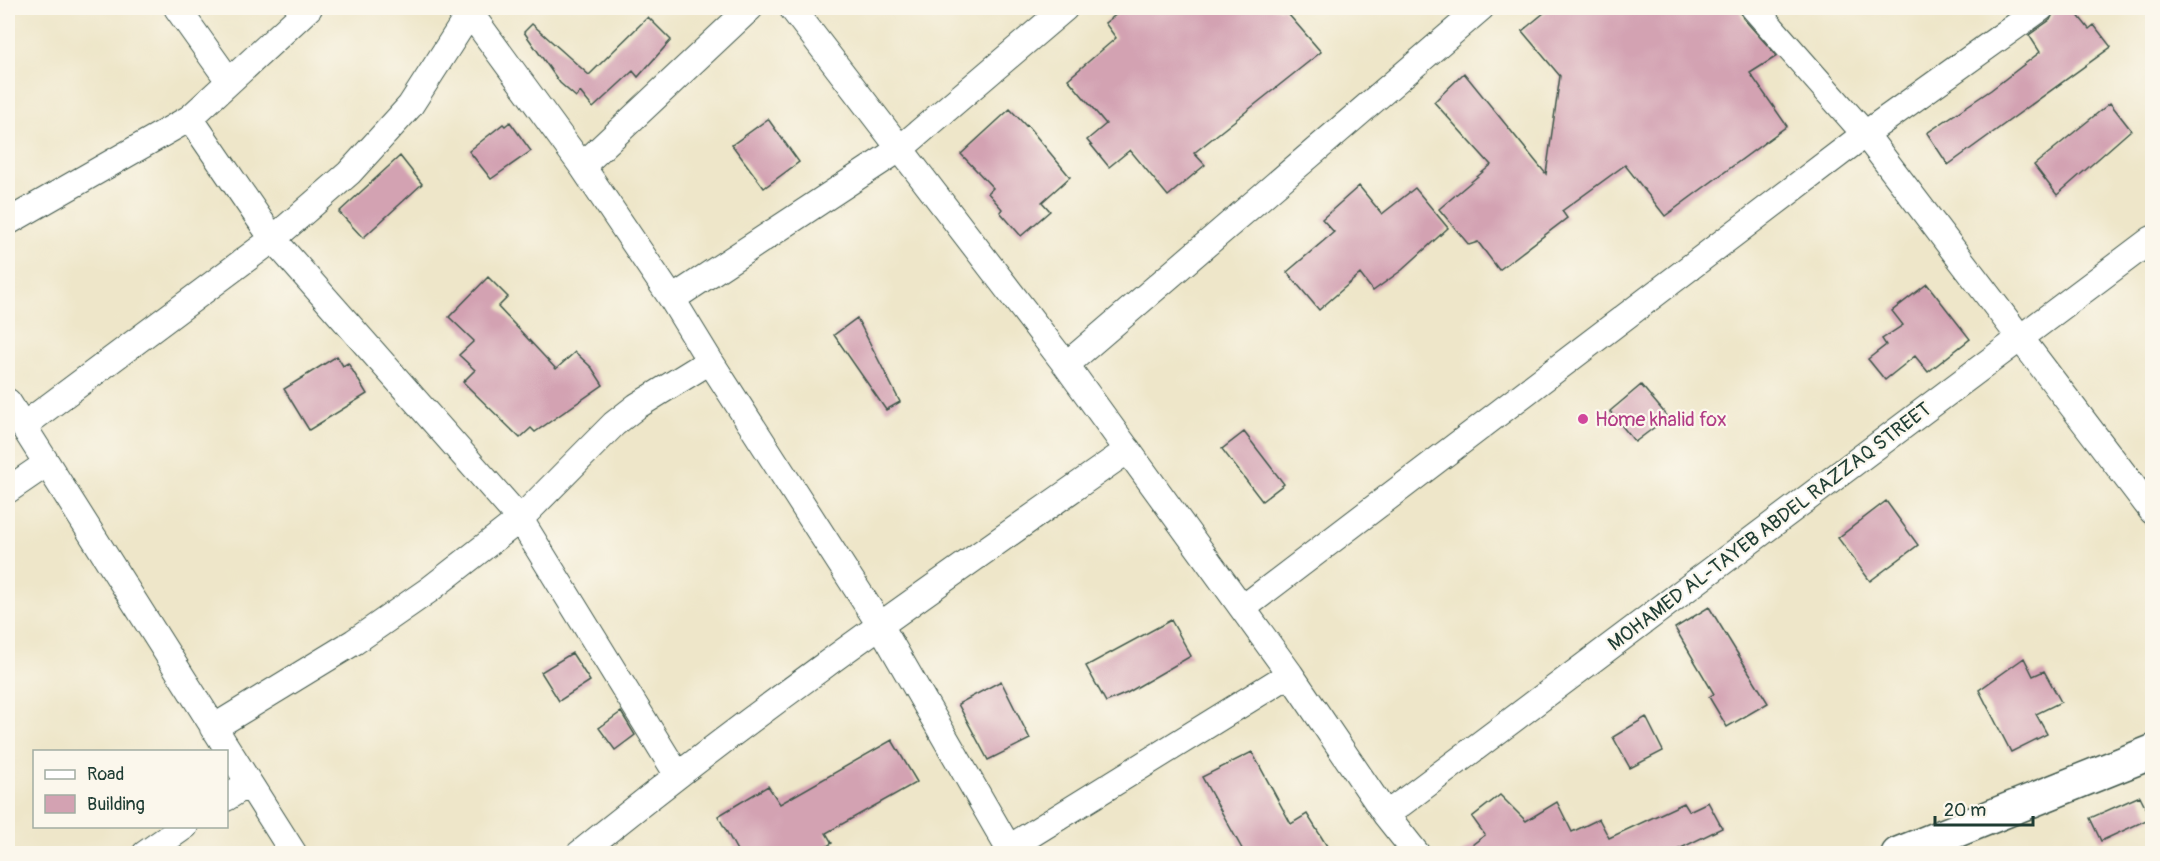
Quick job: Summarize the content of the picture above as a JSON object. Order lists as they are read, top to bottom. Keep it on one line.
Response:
{"streets":{"street":["MOHAMED AL-TAYEB ABDEL RAZZAQ STREET"]},"places":["Home khalid fox"],"legend":["Road","Building"],"scale_bar":"20 m"}
